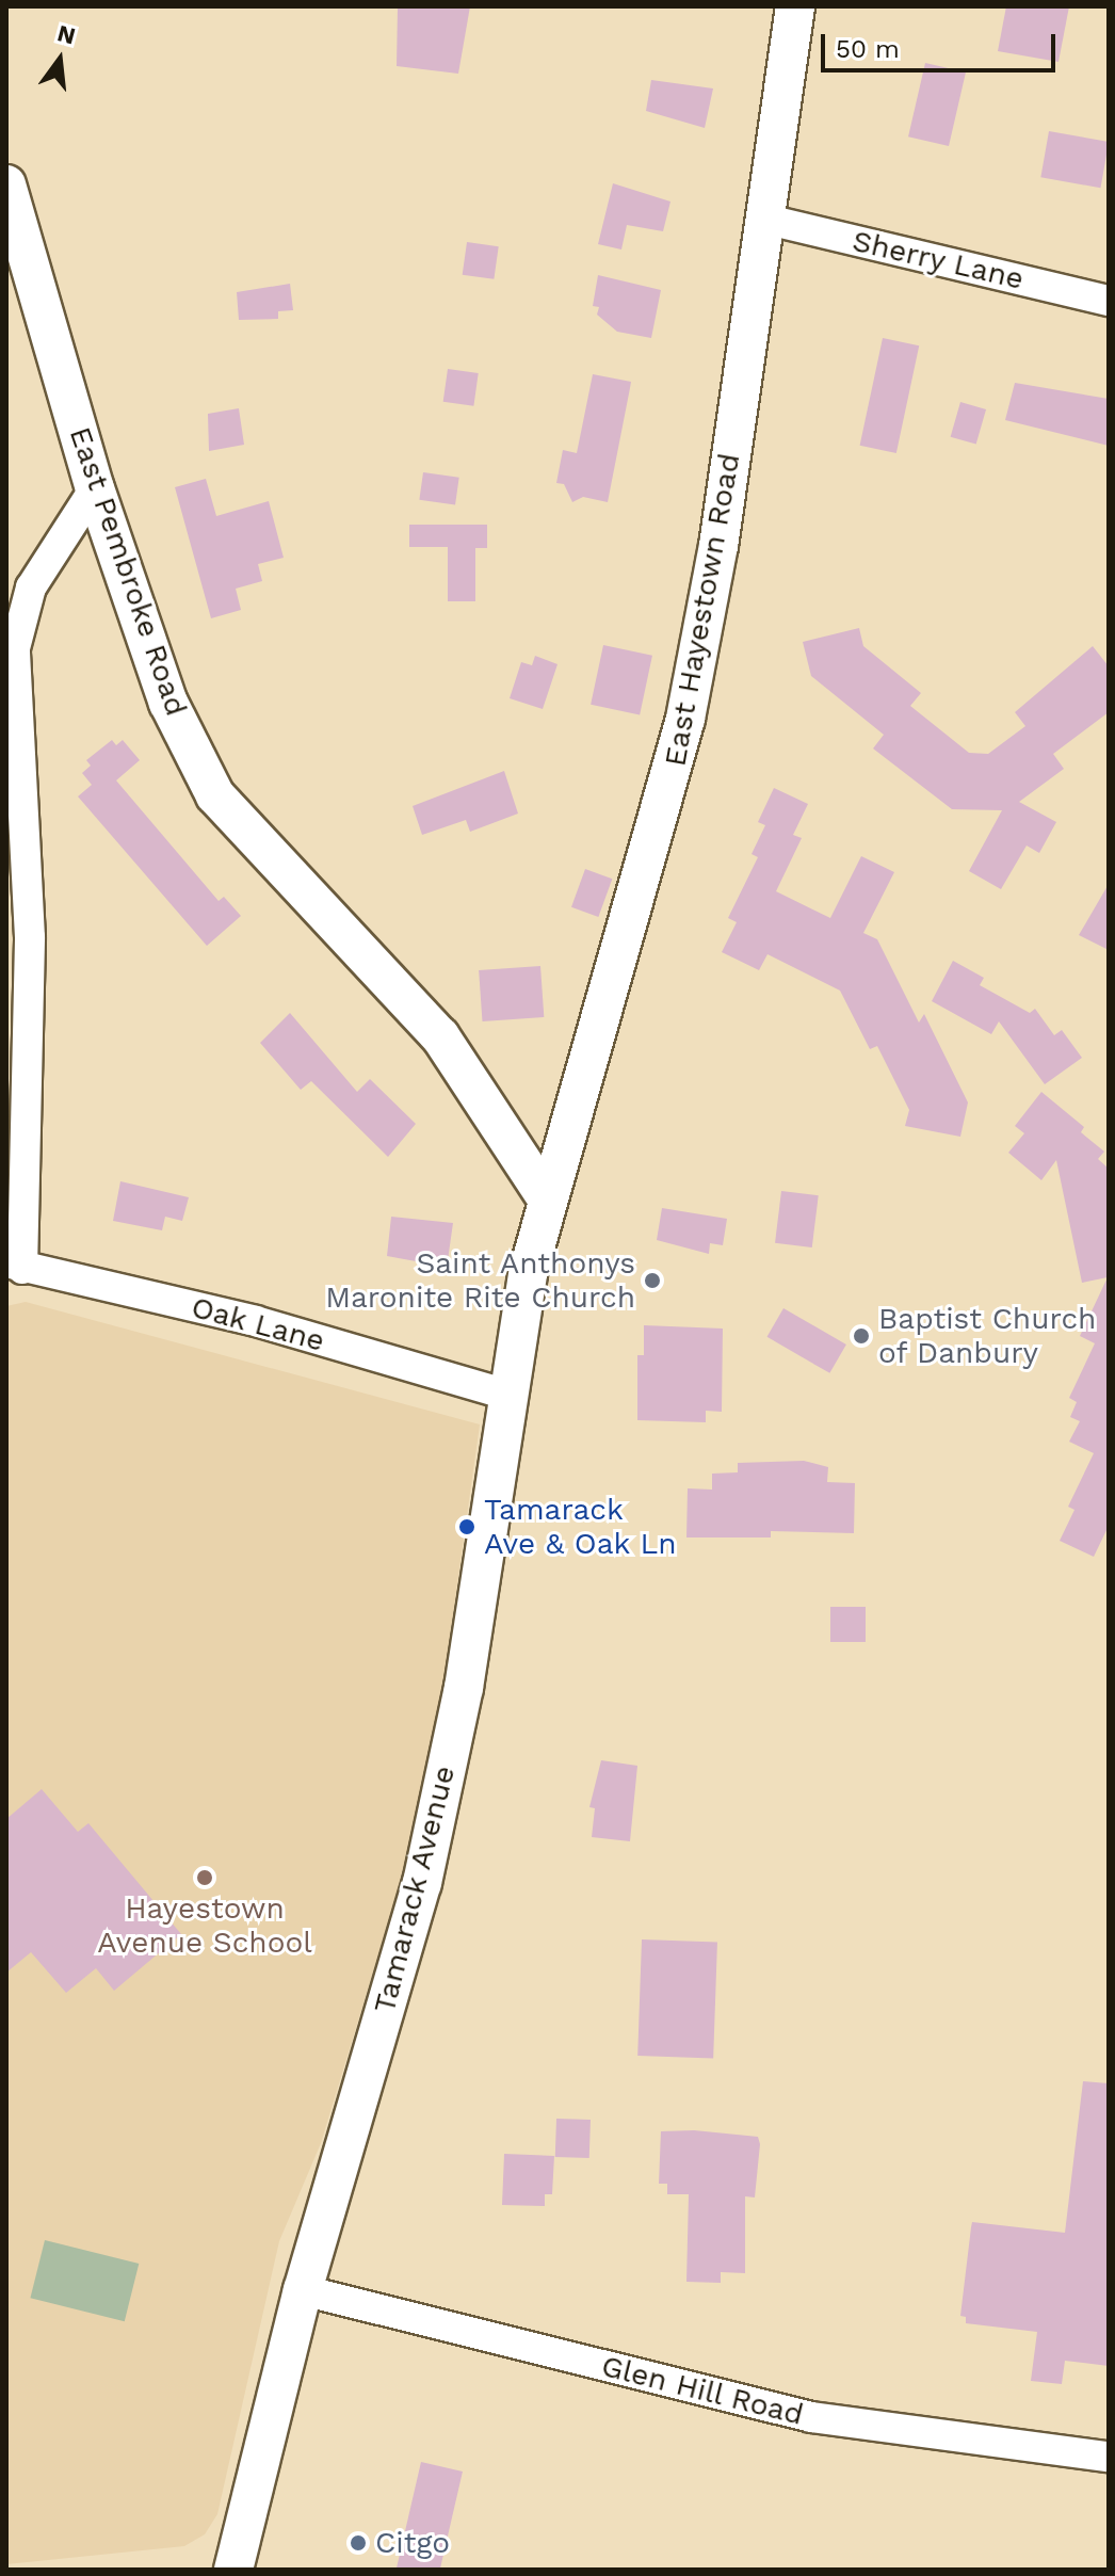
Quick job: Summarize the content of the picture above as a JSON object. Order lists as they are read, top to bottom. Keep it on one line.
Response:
{"streets":{"street":["Sherry Lane","East Pembroke Road","East Hayestown Road","Oak Lane","Tamarack Avenue","Glen Hill Road"]},"crossings":[["Sherry Lane","East Hayestown Road"],["East Pembroke Road","East Hayestown Road"],["East Pembroke Road","Tamarack Avenue"],["East Hayestown Road","Tamarack Avenue"],["Oak Lane","Tamarack Avenue"],["Tamarack Avenue","Glen Hill Road"]],"places":["Saint Anthonys Maronite Rite Church","Baptist Church of Danbury","Tamarack Ave & Oak Ln","Hayestown Avenue School","Citgo"],"scale_bar":"50 m","north":"top"}
